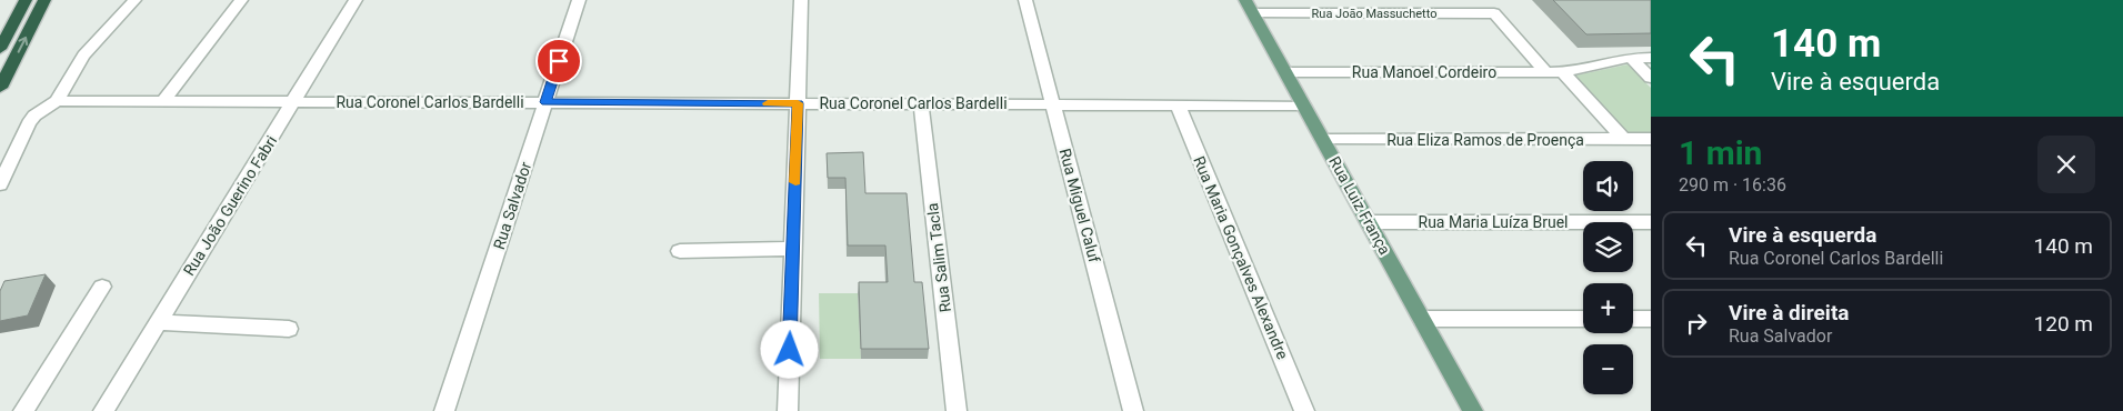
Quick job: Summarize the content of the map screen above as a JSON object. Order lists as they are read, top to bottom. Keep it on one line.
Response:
{"streets":{"main road":["Rua Luiz França"],"street":["Rua João Massuchetto","Rua Manoel Cordeiro","Rua Coronel Carlos Bardelli","Rua Eliza Ramos de Proença","Rua João Guerino Fabri","Rua Salvador","Rua Miguel Caluf","Rua Maria Luíza Bruel","Rua Salim Tacla","Rua Maria Gonçalves Alexandre"]},"crossings":[["Rua João Massuchetto","Rua Manoel Cordeiro"],["Rua João Massuchetto","Rua Luiz França"],["Rua Manoel Cordeiro","Rua Luiz França"],["Rua Coronel Carlos Bardelli","Rua João Guerino Fabri"],["Rua Coronel Carlos Bardelli","Rua Salvador"],["Rua Coronel Carlos Bardelli","Rua Miguel Caluf"],["Rua Coronel Carlos Bardelli","Rua Luiz França"],["Rua Coronel Carlos Bardelli","Rua Salim Tacla"],["Rua Coronel Carlos Bardelli","Rua Maria Gonçalves Alexandre"],["Rua Eliza Ramos de Proença","Rua Luiz França"],["Rua Luiz França","Rua Maria Luíza Bruel"]],"page":{"turn":["140 m","Vire à esquerda"],"heading":["1 min","290 m · 16:36"],"map_buttons":["+","−"],"list":[{"name":"Vire à esquerda","note":"Rua Coronel Carlos Bardelli","value":"140 m"},{"name":"Vire à direita","note":"Rua Salvador","value":"120 m"}]}}
